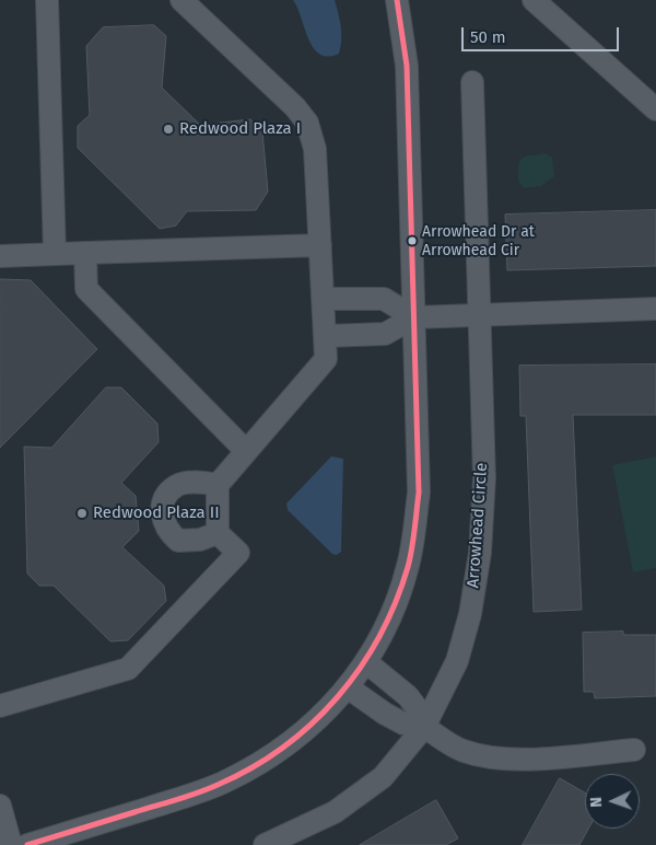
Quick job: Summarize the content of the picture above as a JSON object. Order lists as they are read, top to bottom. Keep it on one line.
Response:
{"streets":{"street":["Arrowhead Circle"]},"places":["Redwood Plaza I","Arrowhead Dr at Arrowhead Cir","Redwood Plaza II"],"scale_bar":"50 m","north":"left"}
